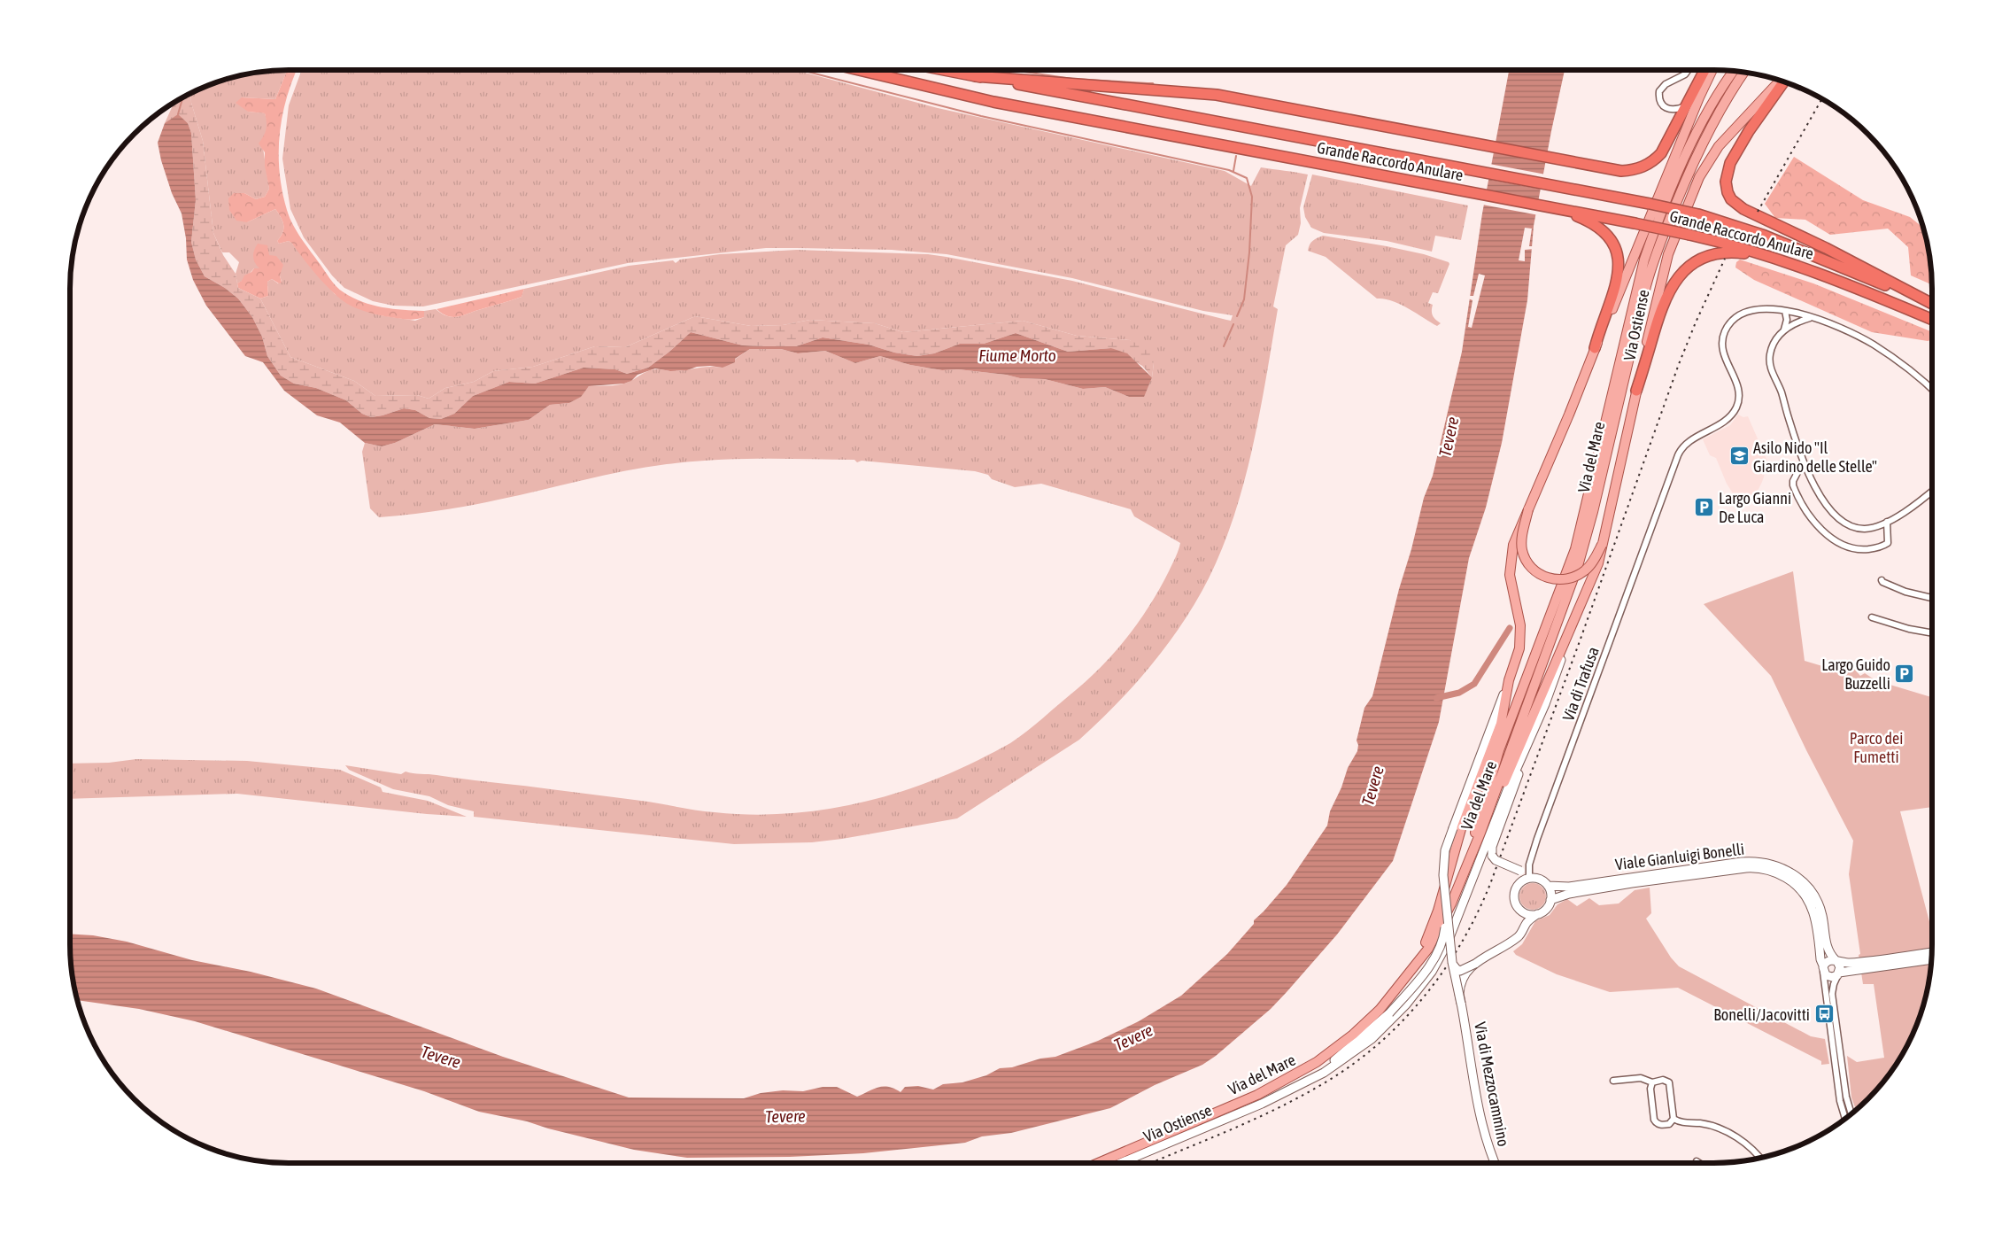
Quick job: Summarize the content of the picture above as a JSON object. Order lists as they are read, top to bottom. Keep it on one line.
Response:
{"streets":{"highway":["Grande Raccordo Anulare"],"main road":["Via Ostiense","Via del Mare","Viale Gianluigi Bonelli","Via di Mezzocammino"],"street":["Via di Trafusa"]},"crossings":[["Via Ostiense","Via del Mare"],["Via di Trafusa","Viale Gianluigi Bonelli"],["Via di Trafusa","Via di Mezzocammino"],["Viale Gianluigi Bonelli","Via di Mezzocammino"]],"water":["Fiume Morto","Tevere"],"parks":["Parco dei Fumetti"],"places":{"school or university":["Asilo Nido \"Il Giardino delle Stelle\""],"parking":["Largo Gianni De Luca","Largo Guido Buzzelli"],"bus stop":["Bonelli/Jacovitti"]}}
